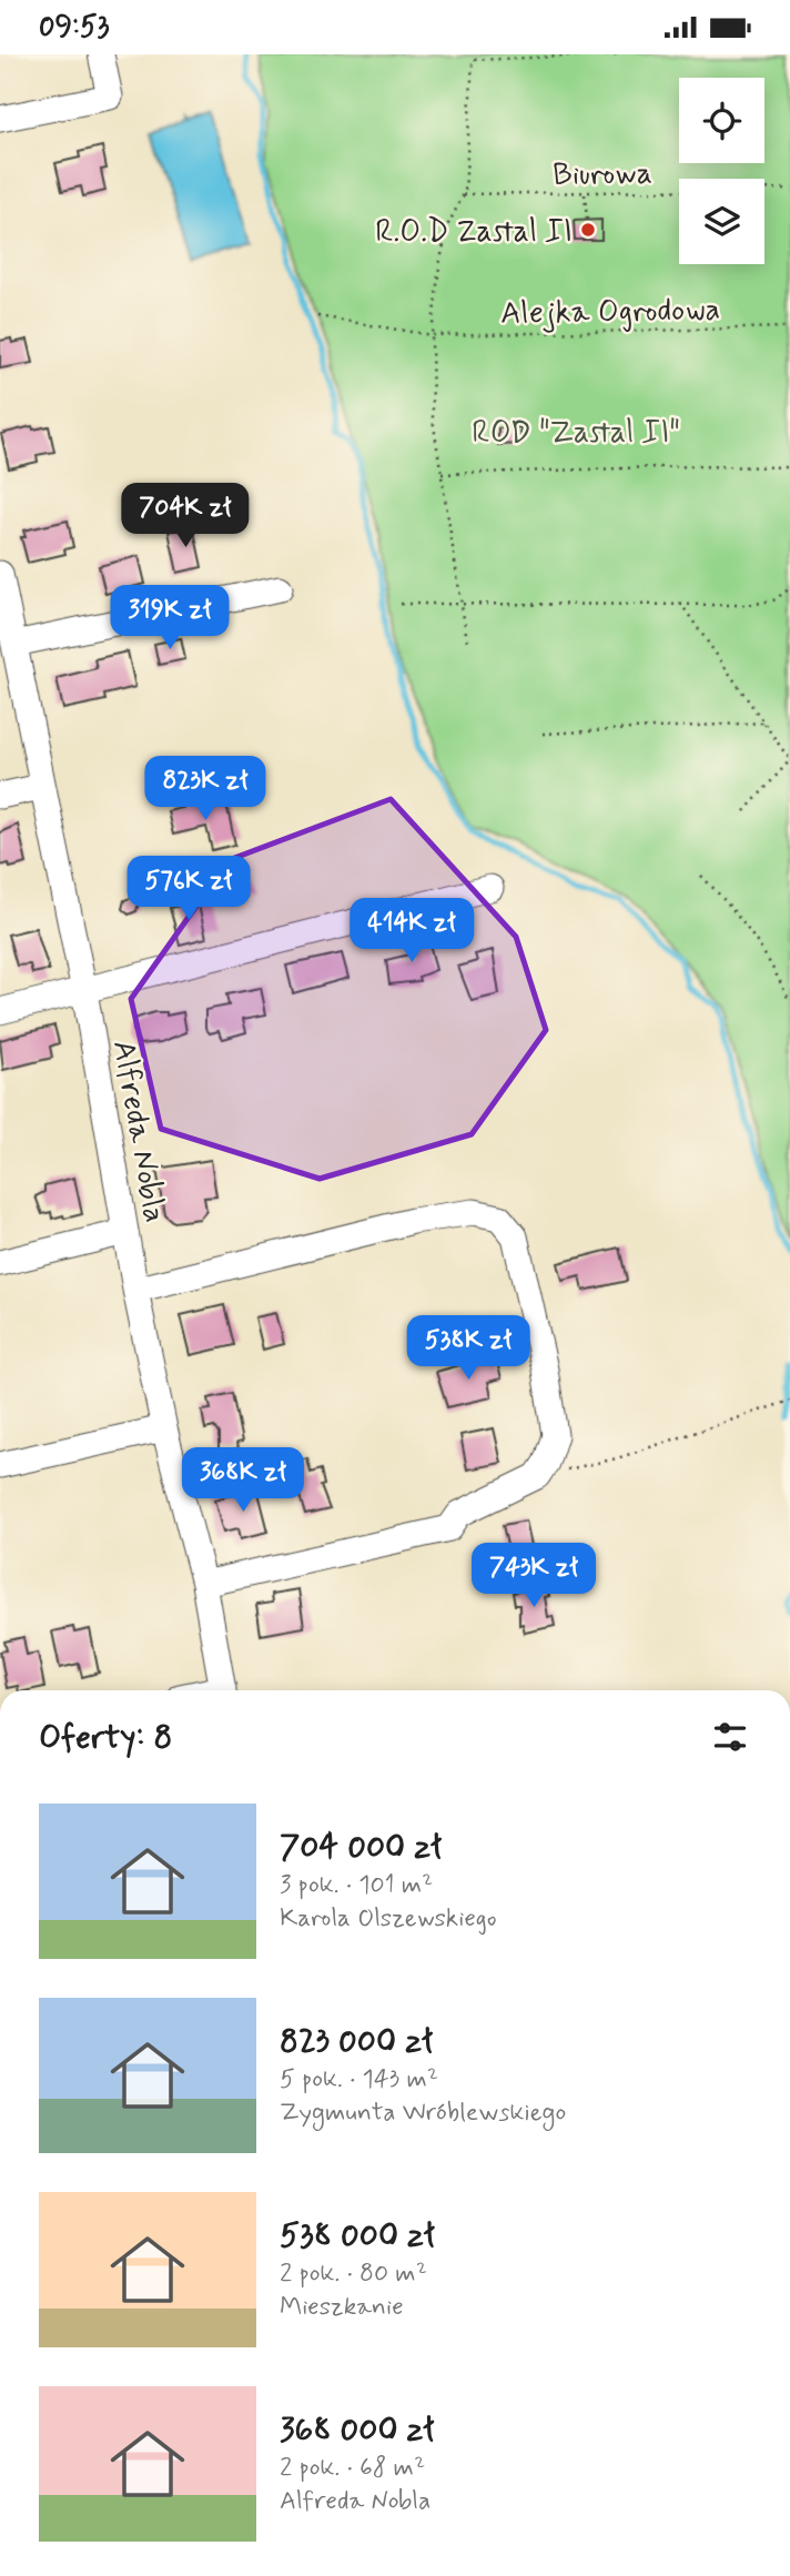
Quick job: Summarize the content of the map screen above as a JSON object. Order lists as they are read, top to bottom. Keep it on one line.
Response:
{"streets":{"street":["Alfreda Nobla"],"path":["Biurowa","Alejka Ogrodowa"]},"parks":["ROD \"Zastal II\""],"places":["R.O.D Zastal II"],"page":{"status":"09:53","price":["704K zł","319K zł","823K zł","576K zł","414K zł","538K zł","368K zł","743K zł"],"heading":"Oferty: 8","list":[{"name":"704 000 zł","note":"3 pok. · 101 m² · Karola Olszewskiego"},{"name":"823 000 zł","note":"5 pok. · 143 m² · Zygmunta Wróblewskiego"},{"name":"538 000 zł","note":"2 pok. · 80 m² · Mieszkanie"},{"name":"368 000 zł","note":"2 pok. · 68 m² · Alfreda Nobla"}]}}
